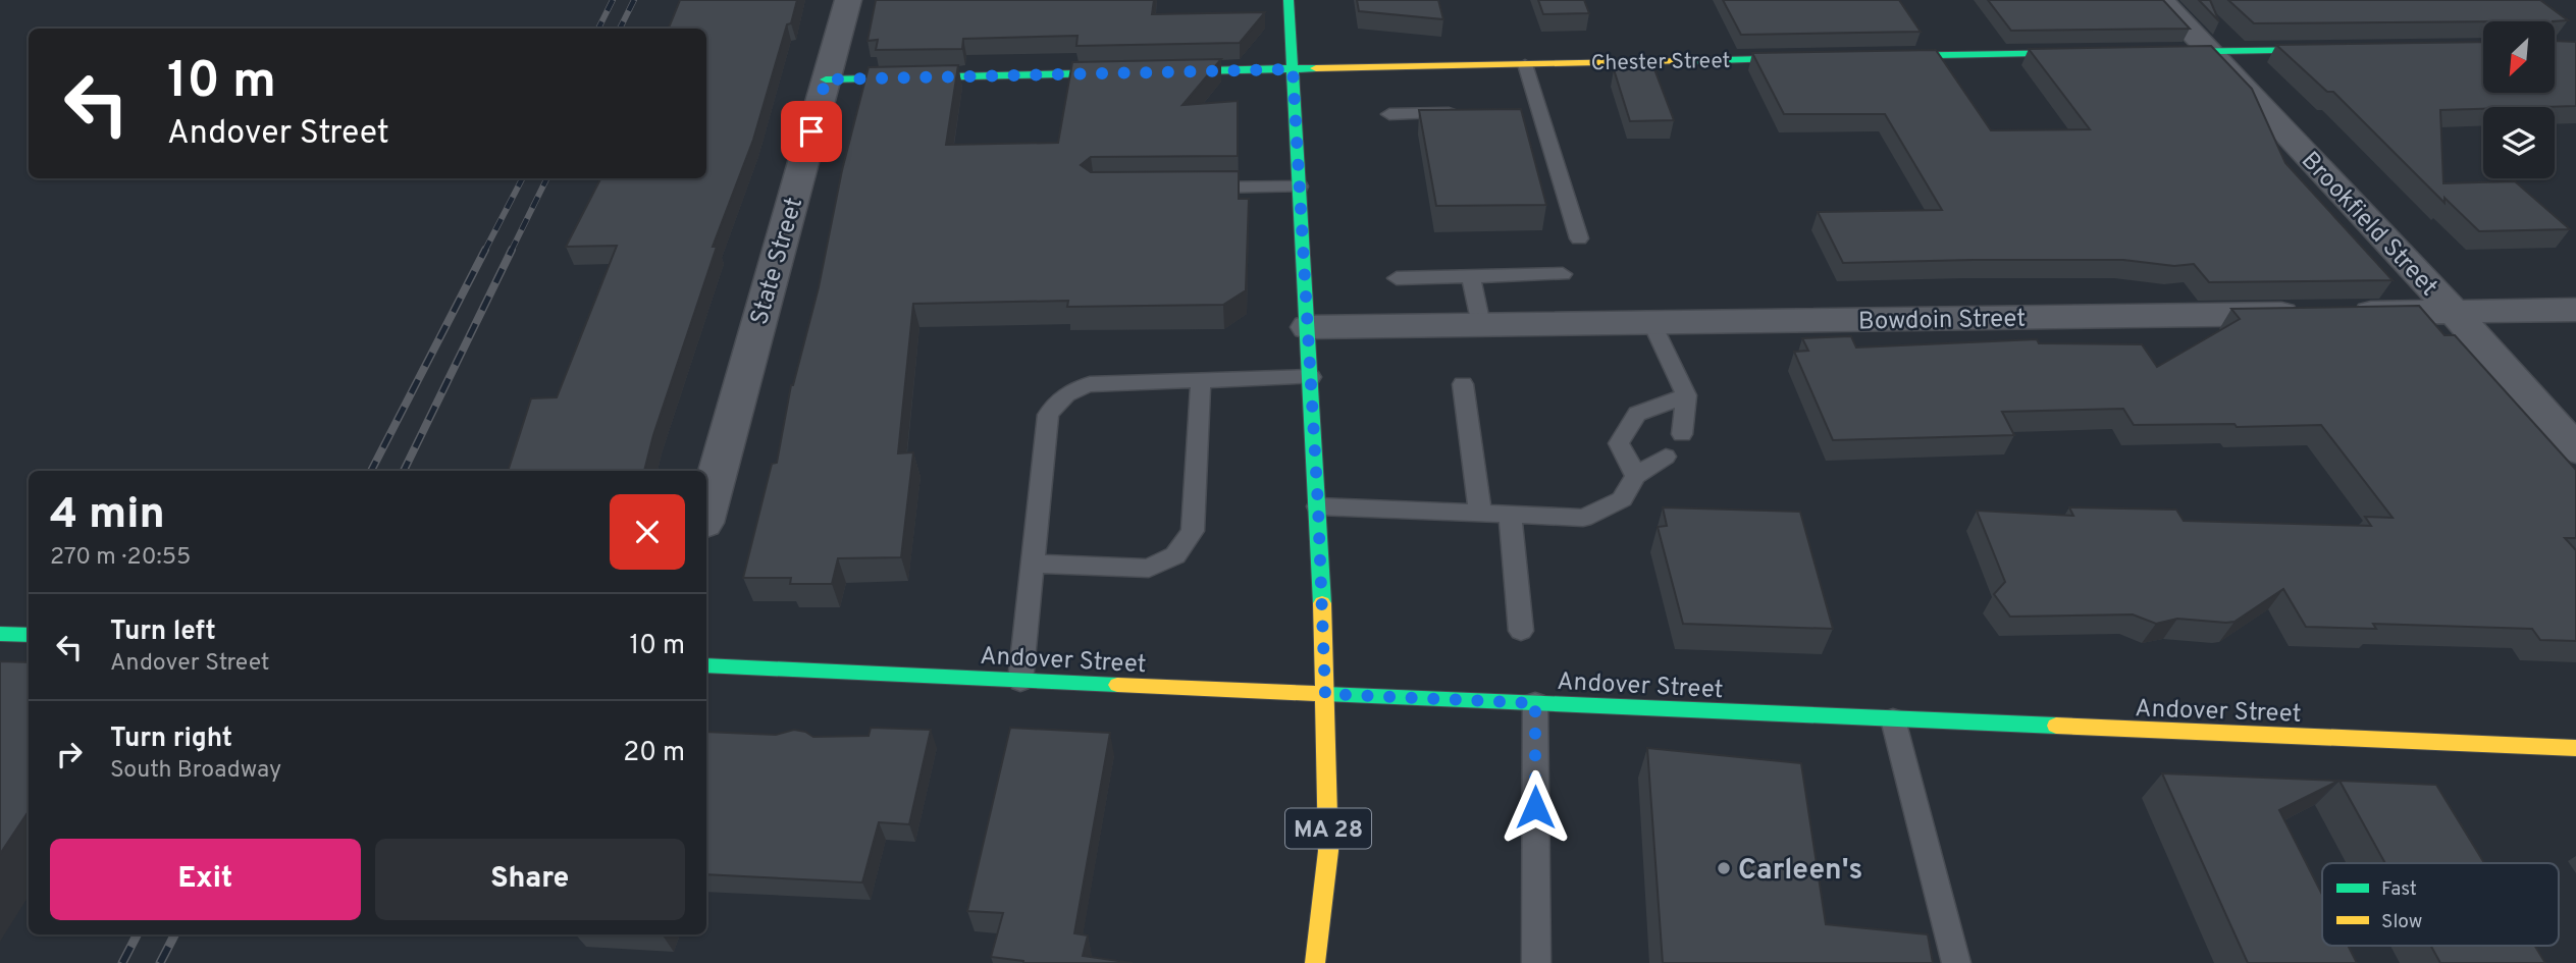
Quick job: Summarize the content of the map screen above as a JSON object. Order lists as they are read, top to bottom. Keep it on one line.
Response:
{"streets":{"main road":["Chester Street","Andover Street","MA 28"],"street":["Brookfield Street","State Street","Bowdoin Street"]},"crossings":[["Chester Street","State Street"],["Chester Street","MA 28"],["Brookfield Street","Bowdoin Street"],["Bowdoin Street","MA 28"],["Andover Street","MA 28"]],"places":["Carleen's"],"legend":["Fast","Slow"],"north":"bottom left","page":{"turn":["10 m","Andover Street"],"heading":["4 min","270 m · 20:55"],"list":[{"name":"Turn left","note":"Andover Street","value":"10 m"},{"name":"Turn right","note":"South Broadway","value":"20 m"}],"buttons":["Exit","Share"]}}
